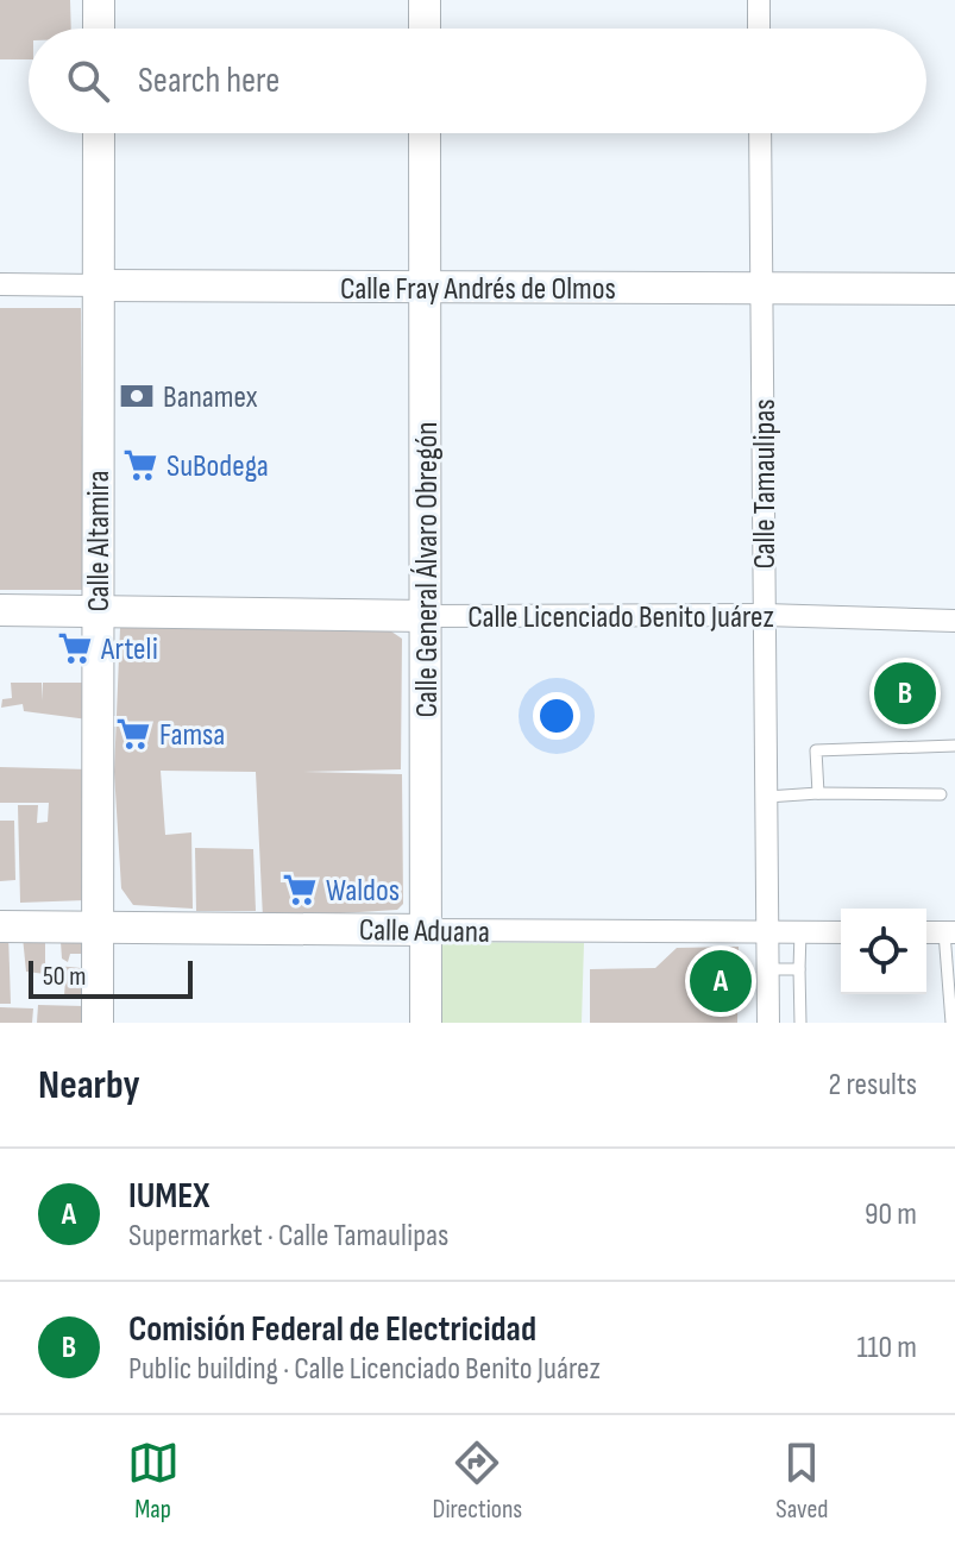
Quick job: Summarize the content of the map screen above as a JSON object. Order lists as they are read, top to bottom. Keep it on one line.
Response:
{"streets":{"main road":["Calle Fray Andrés de Olmos","Calle Altamira","Calle General Álvaro Obregón","Calle Licenciado Benito Juárez","Calle Aduana"],"street":["Calle Tamaulipas"]},"crossings":[["Calle Fray Andrés de Olmos","Calle Tamaulipas"],["Calle Fray Andrés de Olmos","Calle Altamira"],["Calle Fray Andrés de Olmos","Calle General Álvaro Obregón"],["Calle Tamaulipas","Calle Licenciado Benito Juárez"],["Calle Tamaulipas","Calle Aduana"],["Calle Altamira","Calle Licenciado Benito Juárez"],["Calle Altamira","Calle Aduana"],["Calle General Álvaro Obregón","Calle Licenciado Benito Juárez"],["Calle General Álvaro Obregón","Calle Aduana"]],"places":{"bank":["Banamex"],"supermarket":["SuBodega","Arteli","Famsa","Waldos"]},"scale_bar":"50 m","page":{"search":"Search here","pins":["B","A"],"scale":"50 m","heading":["Nearby","2 results"],"list":[{"mark":"A","name":"IUMEX","note":"Supermarket · Calle Tamaulipas","value":"90 m"},{"mark":"B","name":"Comisión Federal de Electricidad","note":"Public building · Calle Licenciado Benito Juárez","value":"110 m"}],"nav":["Map","Directions","Saved"]}}
